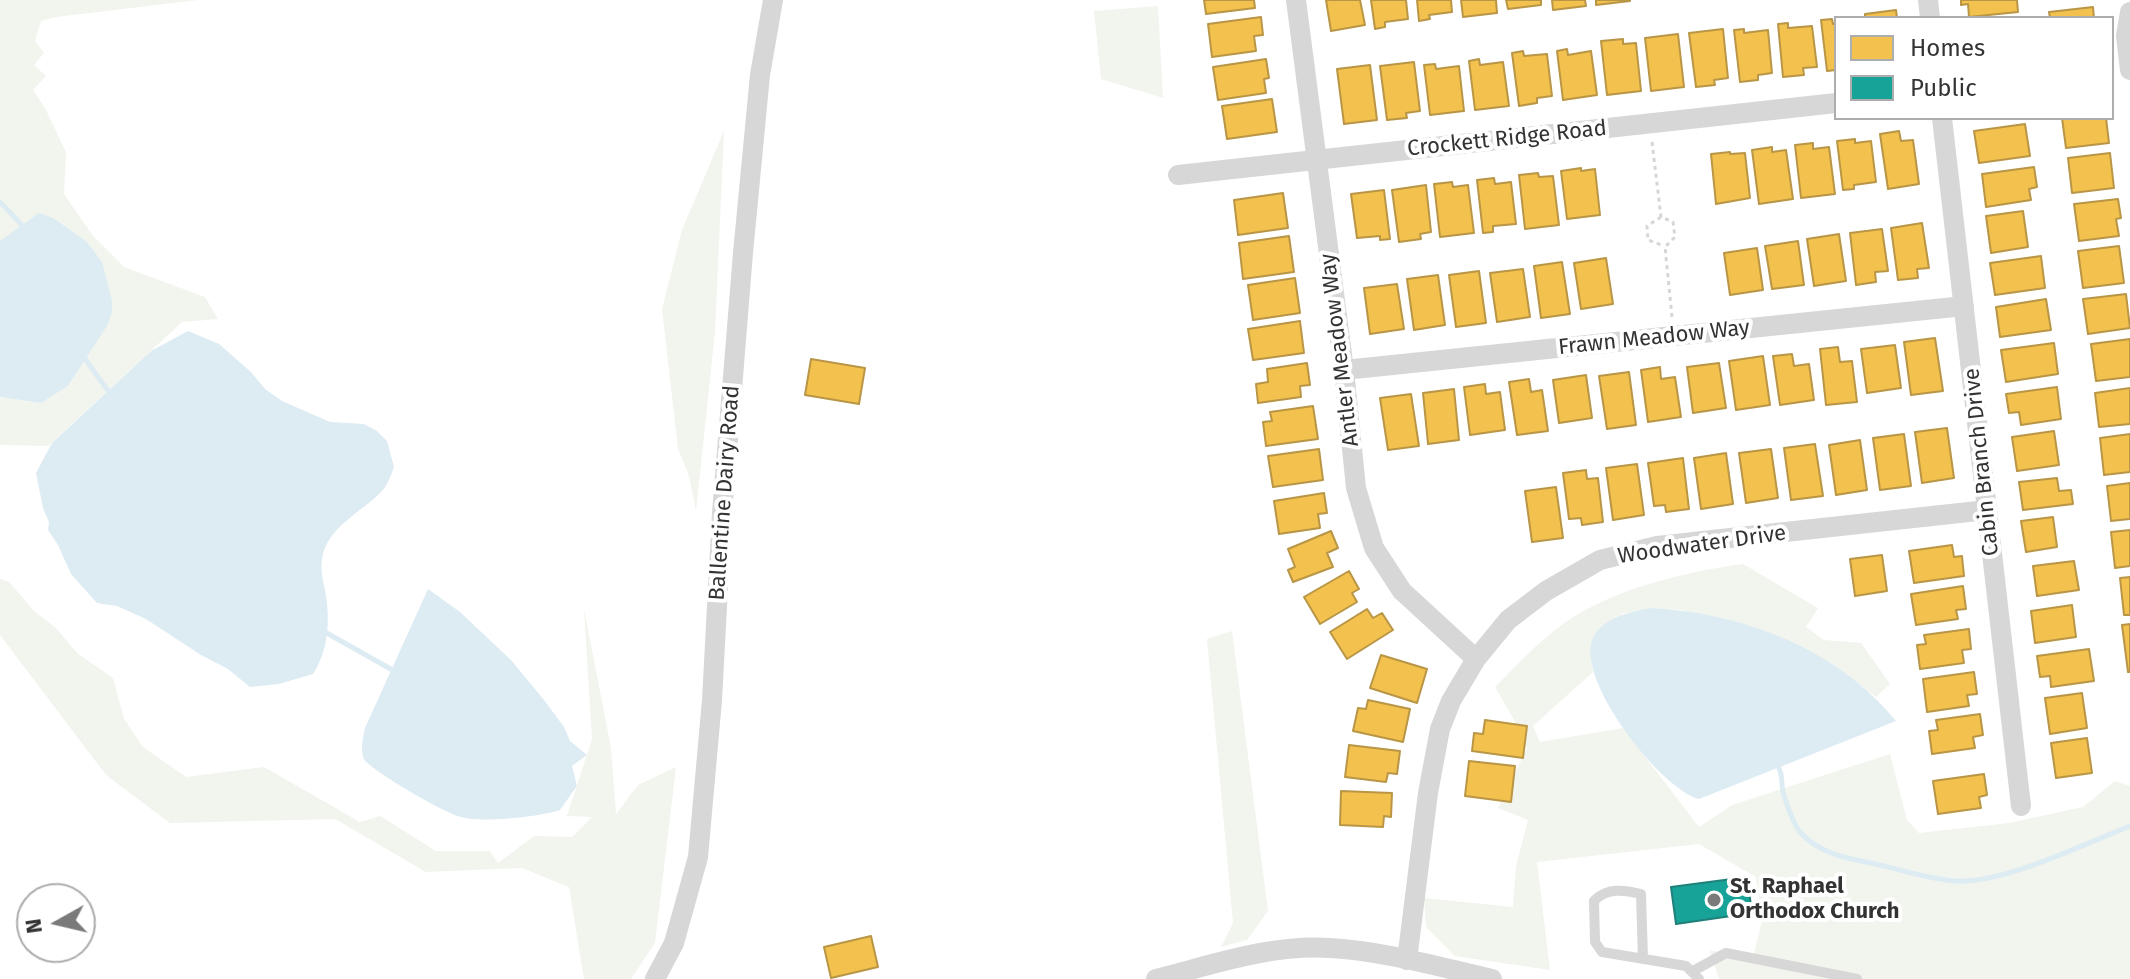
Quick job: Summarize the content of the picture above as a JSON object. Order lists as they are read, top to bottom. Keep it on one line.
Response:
{"streets":{"street":["Crockett Ridge Road","Frawn Meadow Way","Antler Meadow Way","Cabin Branch Drive","Ballentine Dairy Road","Woodwater Drive"]},"crossings":[["Crockett Ridge Road","Antler Meadow Way"],["Frawn Meadow Way","Antler Meadow Way"],["Frawn Meadow Way","Cabin Branch Drive"],["Antler Meadow Way","Woodwater Drive"],["Cabin Branch Drive","Woodwater Drive"]],"places":["St. Raphael Orthodox Church"],"legend":["Homes","Public"],"north":"left"}
